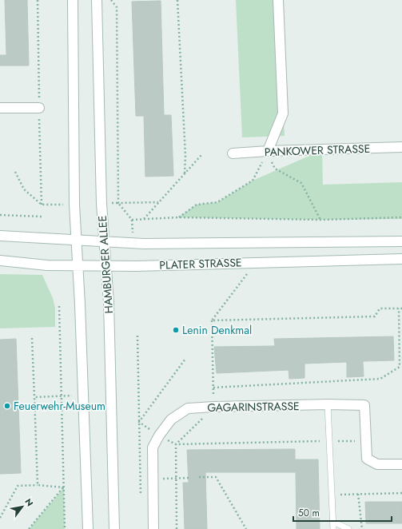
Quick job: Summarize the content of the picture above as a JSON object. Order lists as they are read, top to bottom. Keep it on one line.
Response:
{"streets":{"street":["PANKOWER STRASSE","PLATER STRASSE","HAMBURGER ALLEE","GAGARINSTRASSE"]},"crossings":[["PLATER STRASSE","HAMBURGER ALLEE"]],"places":["Lenin Denkmal","Feuerwehr-Museum"],"scale_bar":"50 m","north":"top right"}
